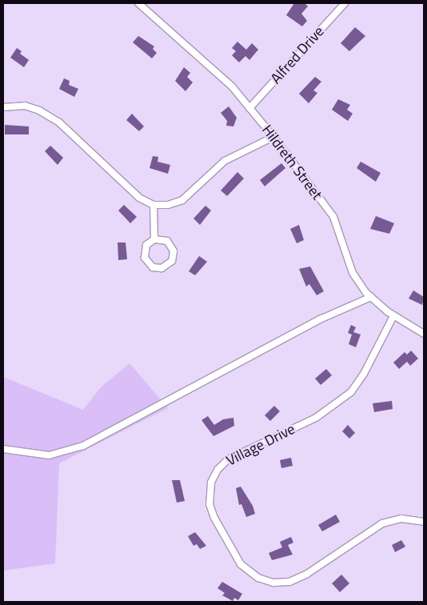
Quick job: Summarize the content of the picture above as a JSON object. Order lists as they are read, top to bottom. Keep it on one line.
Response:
{"streets":{"street":["Alfred Drive","Hildreth Street","Village Drive"]},"crossings":[["Alfred Drive","Hildreth Street"],["Hildreth Street","Village Drive"]]}
